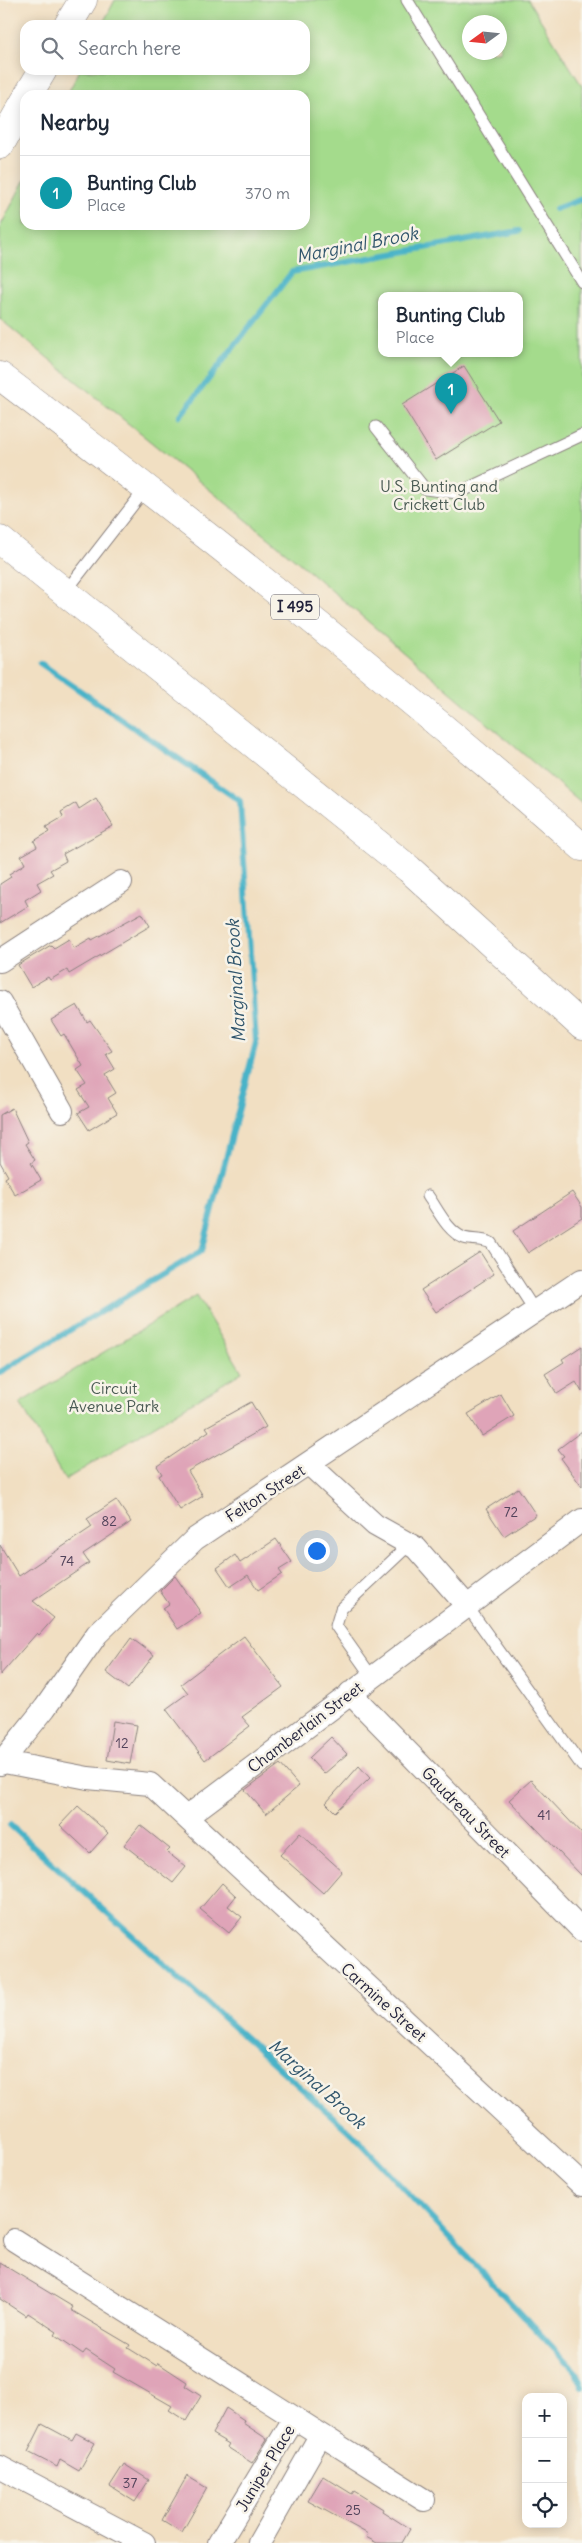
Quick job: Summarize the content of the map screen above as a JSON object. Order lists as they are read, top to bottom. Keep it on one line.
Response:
{"streets":{"main road":["I 495"],"street":["Felton Street","Chamberlain Street","Gaudreau Street","Carmine Street","Juniper Place"]},"crossings":[["Chamberlain Street","Gaudreau Street"],["Chamberlain Street","Carmine Street"]],"water":["Marginal Brook"],"parks":["U.S. Bunting and Crickett Club","Circuit Avenue Park"],"house_numbers":["72","82","74","12","41","37","25"],"north":"left","page":{"search":"Search here","heading":"Nearby","list":[{"mark":"1","name":"Bunting Club","note":"Place","value":"370 m"}],"popup":["Bunting Club","Place"],"pins":"1","map_buttons":["+","−"]}}
